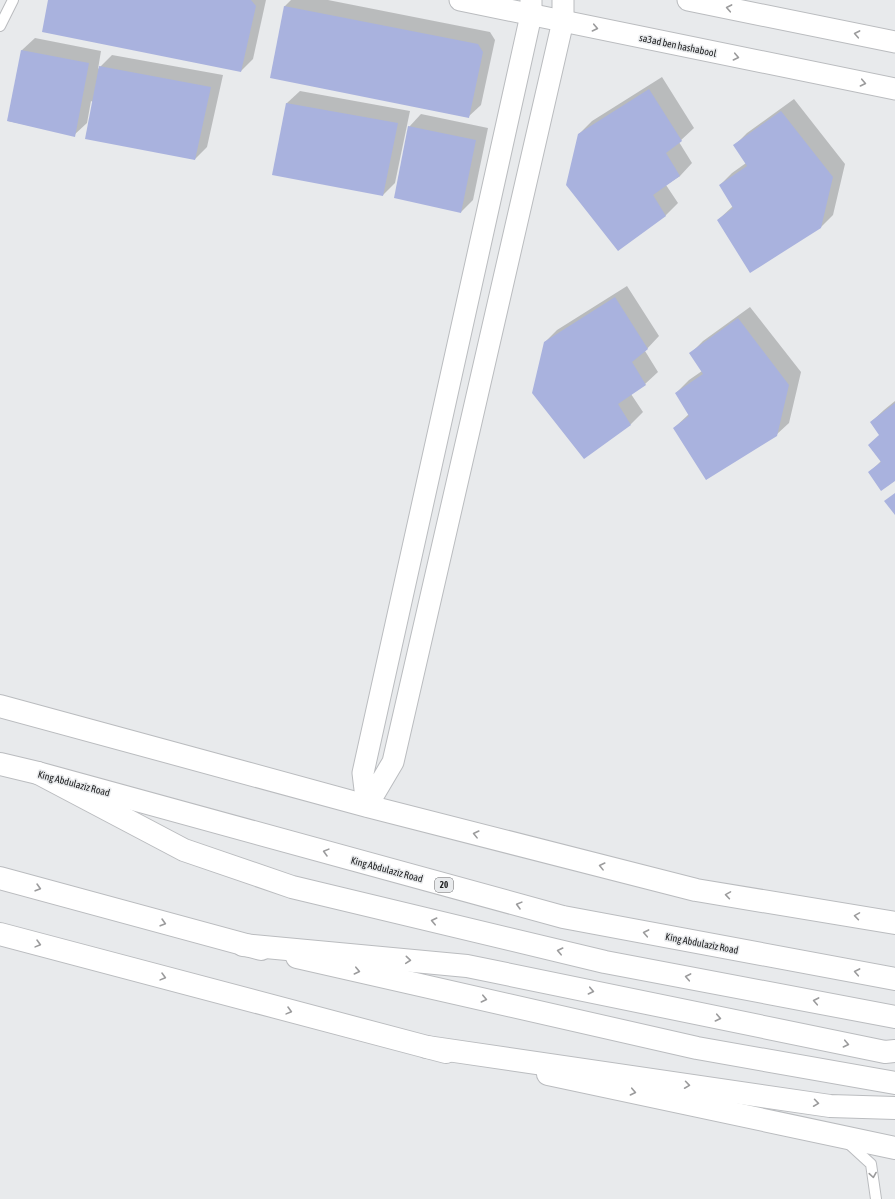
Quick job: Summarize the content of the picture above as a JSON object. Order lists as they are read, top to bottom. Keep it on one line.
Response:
{"streets":{"main road":["King Abdulaziz Road","20"],"street":["sa3ad ben hashabool"]}}
